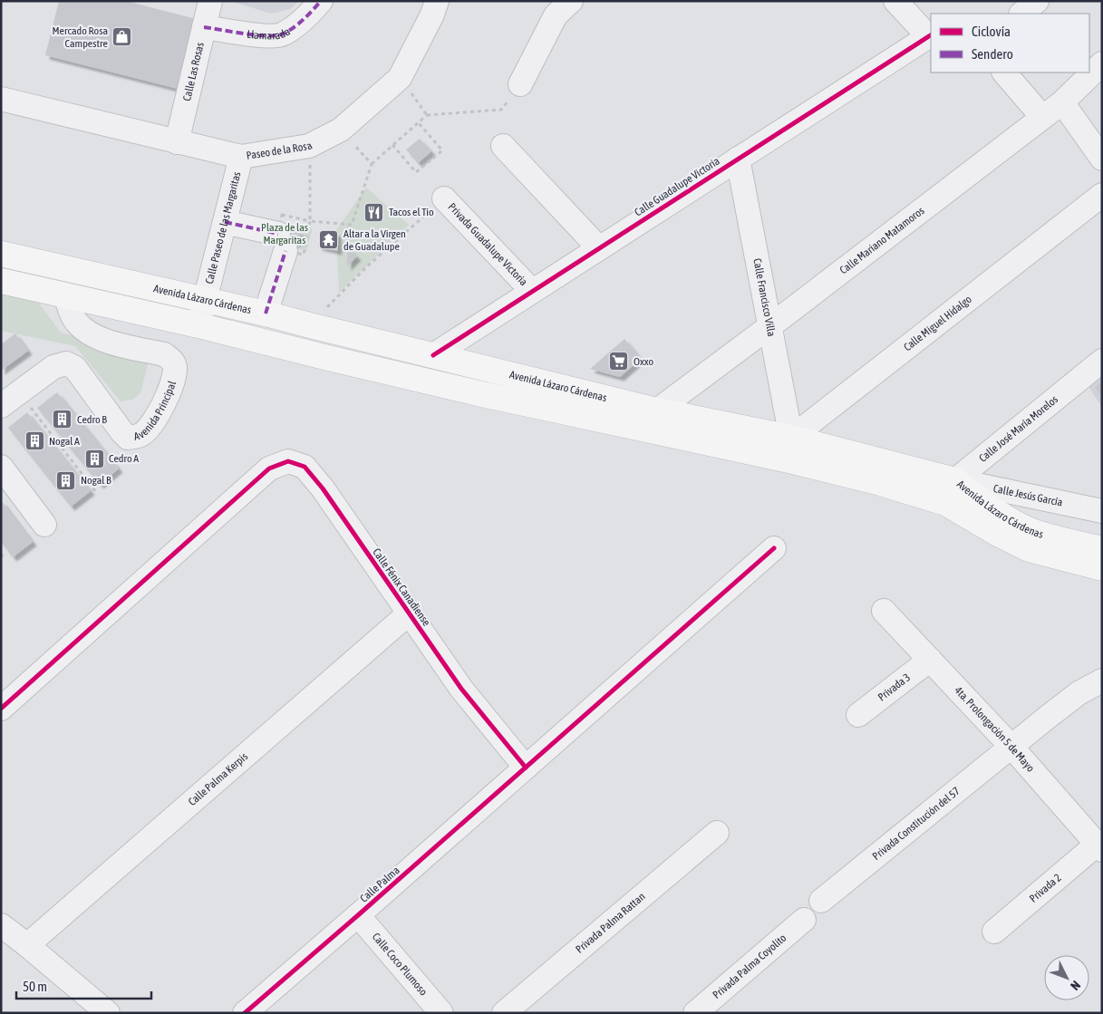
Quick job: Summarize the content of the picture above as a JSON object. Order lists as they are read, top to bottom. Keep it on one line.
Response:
{"streets":{"main road":["Avenida Lázaro Cárdenas"],"street":["Llamarada","Calle Las Rosas","Paseo de la Rosa","Calle Guadalupe Victoria","Calle Paseo de las Margaritas","Calle Mariano Matamoros","Privada Guadalupe Victoria","Calle Francisco Villa","Calle Miguel Hidalgo","Avenida Principal","Calle José María Morelos","Calle Jesús García","Calle Fénix Canadiense","Privada 3","4ta. Prolongación 5 de Mayo","Calle Palma Kerpis","Privada Constitución del 57","Calle Palma","Privada 2","Privada Palma Rattan","Calle Coco Plumoso","Privada Palma Coyolito"]},"crossings":[["Llamarada","Calle Las Rosas"],["Calle Las Rosas","Paseo de la Rosa"],["Paseo de la Rosa","Calle Paseo de las Margaritas"],["Calle Guadalupe Victoria","Privada Guadalupe Victoria"],["Calle Guadalupe Victoria","Calle Francisco Villa"],["Calle Guadalupe Victoria","Avenida Lázaro Cárdenas"],["Calle Paseo de las Margaritas","Avenida Lázaro Cárdenas"],["Calle Mariano Matamoros","Calle Francisco Villa"],["Calle Mariano Matamoros","Avenida Lázaro Cárdenas"],["Calle Francisco Villa","Avenida Lázaro Cárdenas"],["Calle Francisco Villa","Calle Miguel Hidalgo"],["Avenida Lázaro Cárdenas","Calle Miguel Hidalgo"],["Avenida Lázaro Cárdenas","Avenida Principal"],["Avenida Lázaro Cárdenas","Calle José María Morelos"],["Avenida Lázaro Cárdenas","Calle Jesús García"],["Calle José María Morelos","Calle Jesús García"],["Calle Fénix Canadiense","Calle Palma Kerpis"],["Calle Fénix Canadiense","Calle Palma"],["Privada 3","4ta. Prolongación 5 de Mayo"],["4ta. Prolongación 5 de Mayo","Privada Constitución del 57"],["4ta. Prolongación 5 de Mayo","Privada 2"],["Calle Palma","Calle Coco Plumoso"]],"parks":["Plaza de las Margaritas"],"places":{"shop":["Mercado Rosa Campestre"],"restaurant":["Tacos el Tio"],"temple":["Altar a la Virgen de Guadalupe"],"supermarket":["Oxxo"],"building":["Cedro B","Nogal A","Cedro A","Nogal B"]},"legend":["Ciclovía","Sendero"],"scale_bar":"50 m","north":"bottom right"}
